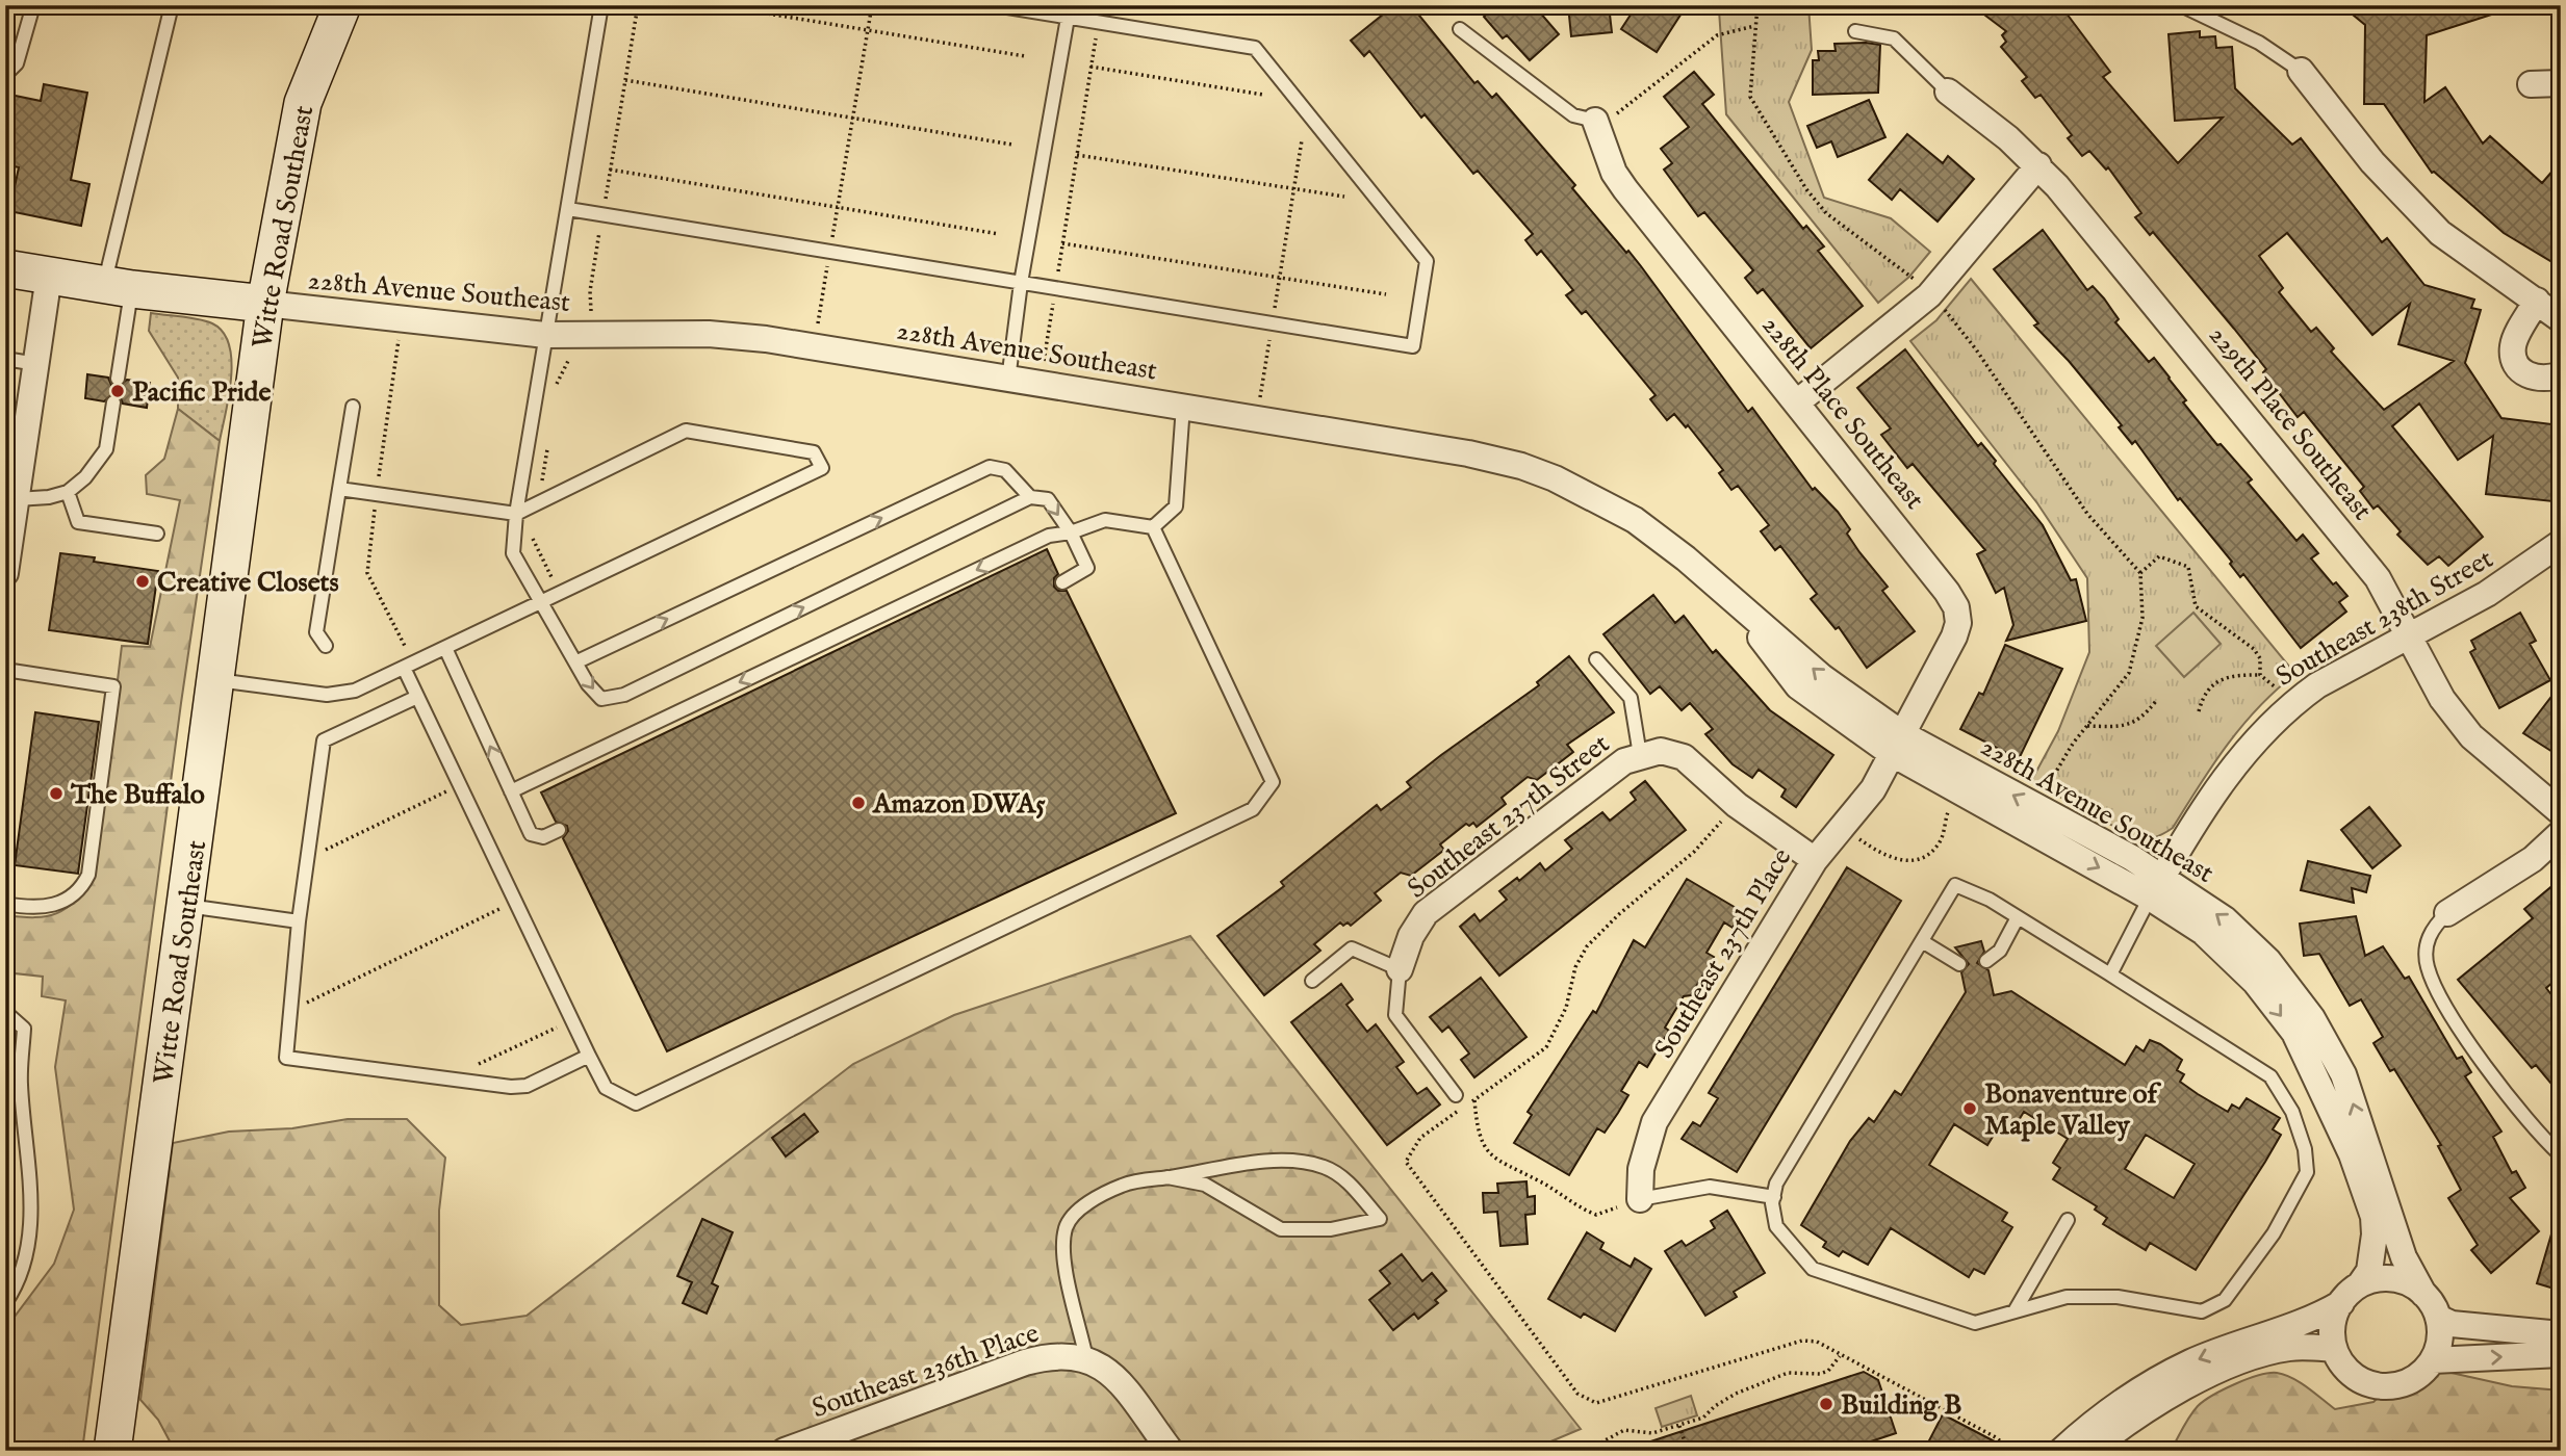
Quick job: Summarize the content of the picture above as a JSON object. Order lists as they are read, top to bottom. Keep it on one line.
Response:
{"streets":{"street":["Witte Road Southeast","228th Avenue Southeast","228th Place Southeast","229th Place Southeast","Southeast 238th Street","Southeast 237th Street","Southeast 237th Place","Southeast 236th Place"]},"crossings":[["Witte Road Southeast","228th Avenue Southeast"],["228th Avenue Southeast","228th Place Southeast"],["228th Avenue Southeast","Southeast 238th Street"],["228th Avenue Southeast","Southeast 237th Place"],["228th Place Southeast","Southeast 237th Place"],["229th Place Southeast","Southeast 238th Street"]],"places":["Pacific Pride","Creative Closets","The Buffalo","Amazon DWA5","Bonaventure of Maple Valley","Building B"]}
